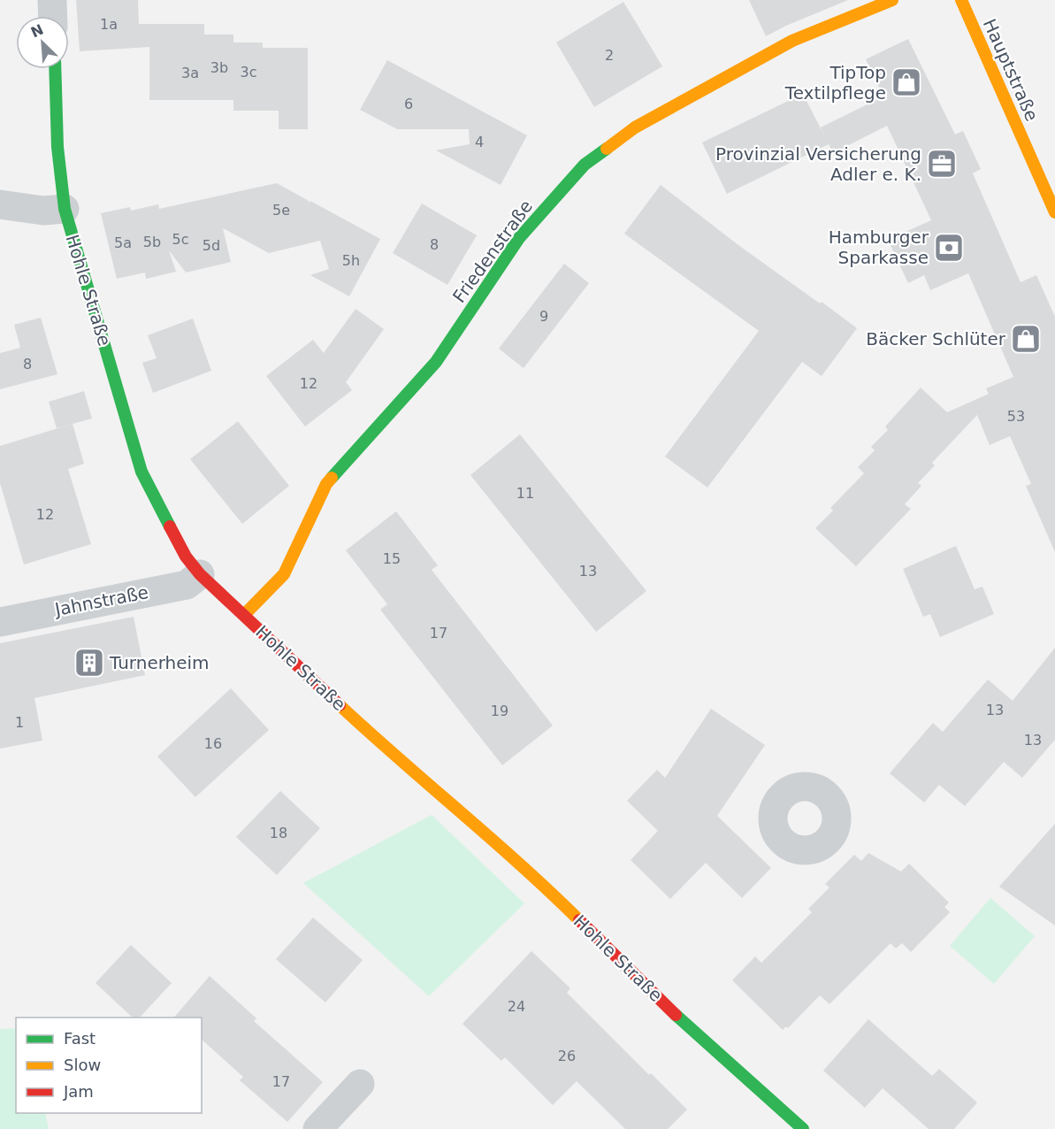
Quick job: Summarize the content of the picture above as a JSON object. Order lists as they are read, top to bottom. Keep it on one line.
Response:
{"streets":{"street":["Hauptstraße","Friedenstraße","Hohle Straße","Jahnstraße"]},"crossings":[["Friedenstraße","Hohle Straße"],["Hohle Straße","Jahnstraße"]],"places":{"shop":["TipTop Textilpflege","Bäcker Schlüter"],"office":["Provinzial Versicherung Adler e. K."],"bank":["Hamburger Sparkasse"],"building":["Turnerheim"]},"house_numbers":["1a","2","3b","3c","3a","6","4","5e","5c","5b","5a","8","5d","5h","9","8","12","53","11","12","15","13","17","13","19","1","13","16","18","24","26","17"],"legend":["Fast","Slow","Jam"],"north":"top left"}
